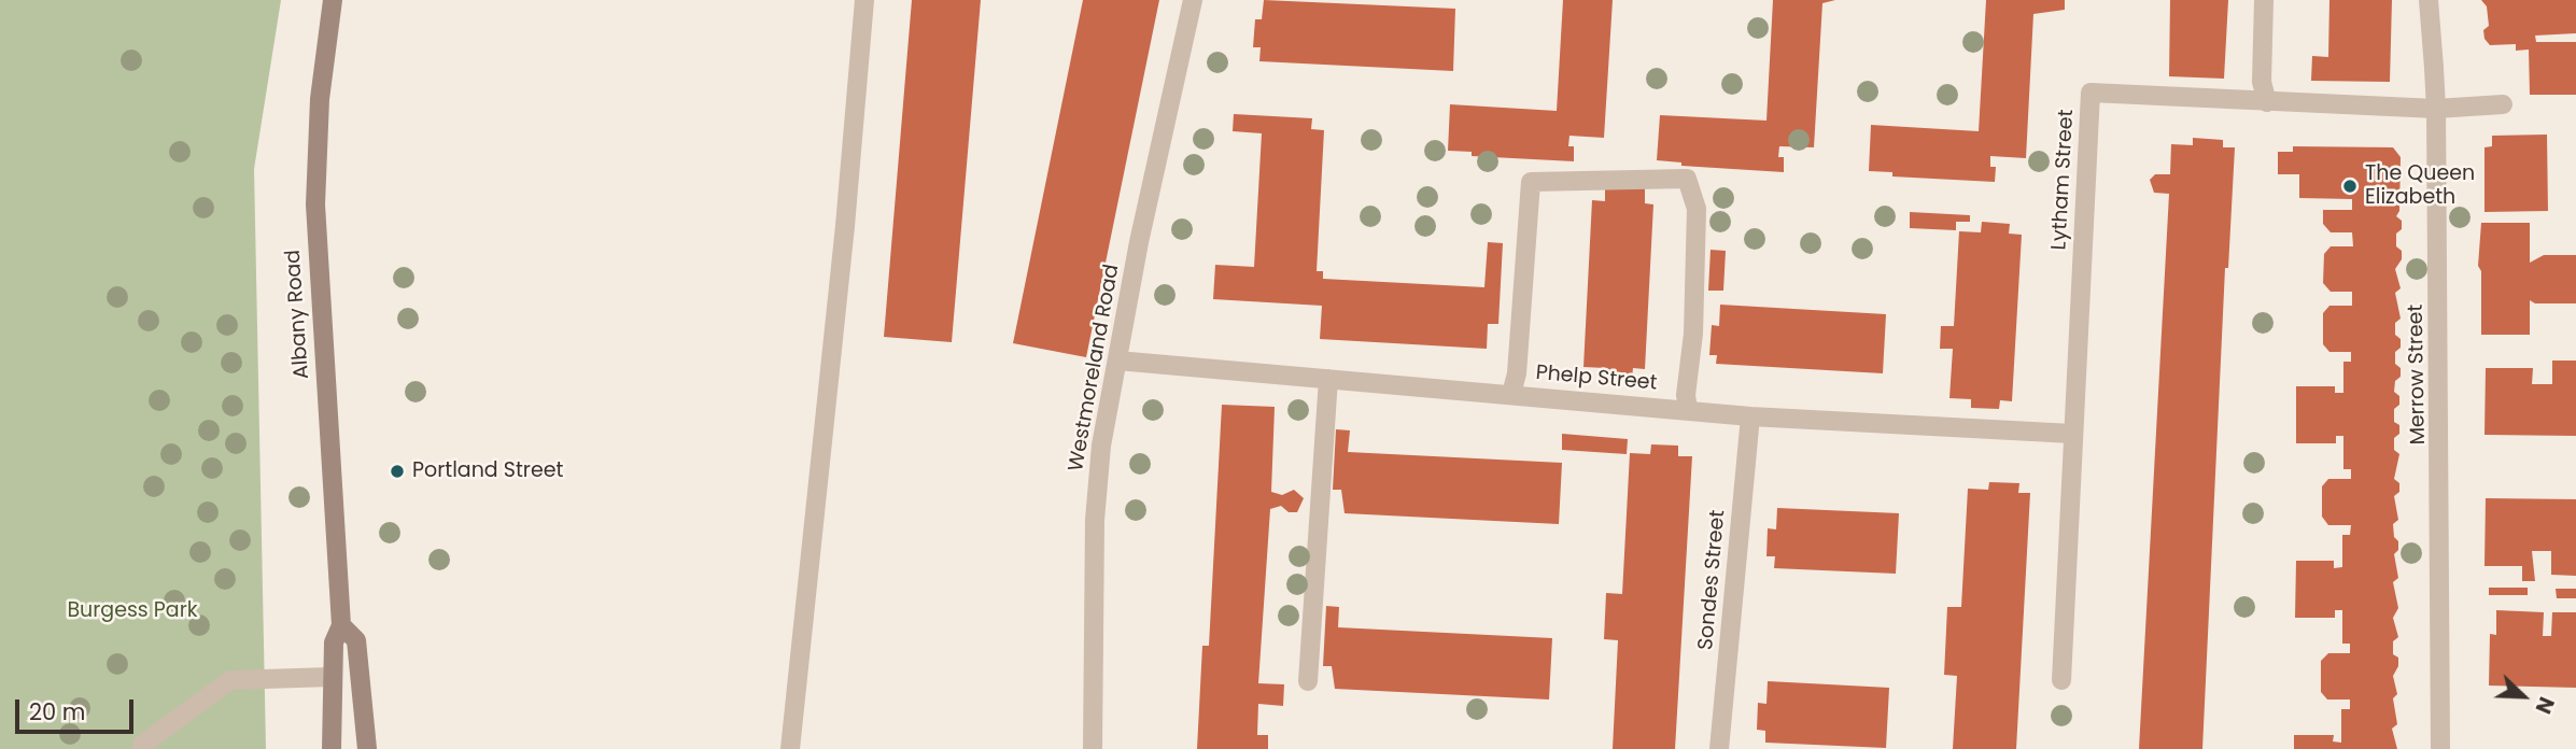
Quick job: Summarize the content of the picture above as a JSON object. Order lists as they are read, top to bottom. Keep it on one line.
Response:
{"streets":{"main road":["Albany Road"],"street":["Lytham Street","Westmoreland Road","Merrow Street","Phelp Street","Sondes Street"]},"crossings":[["Lytham Street","Merrow Street"],["Lytham Street","Phelp Street"],["Westmoreland Road","Phelp Street"],["Phelp Street","Sondes Street"]],"parks":["Burgess Park"],"places":["The Queen Elizabeth","Portland Street"],"scale_bar":"20 m","north":"bottom right"}
